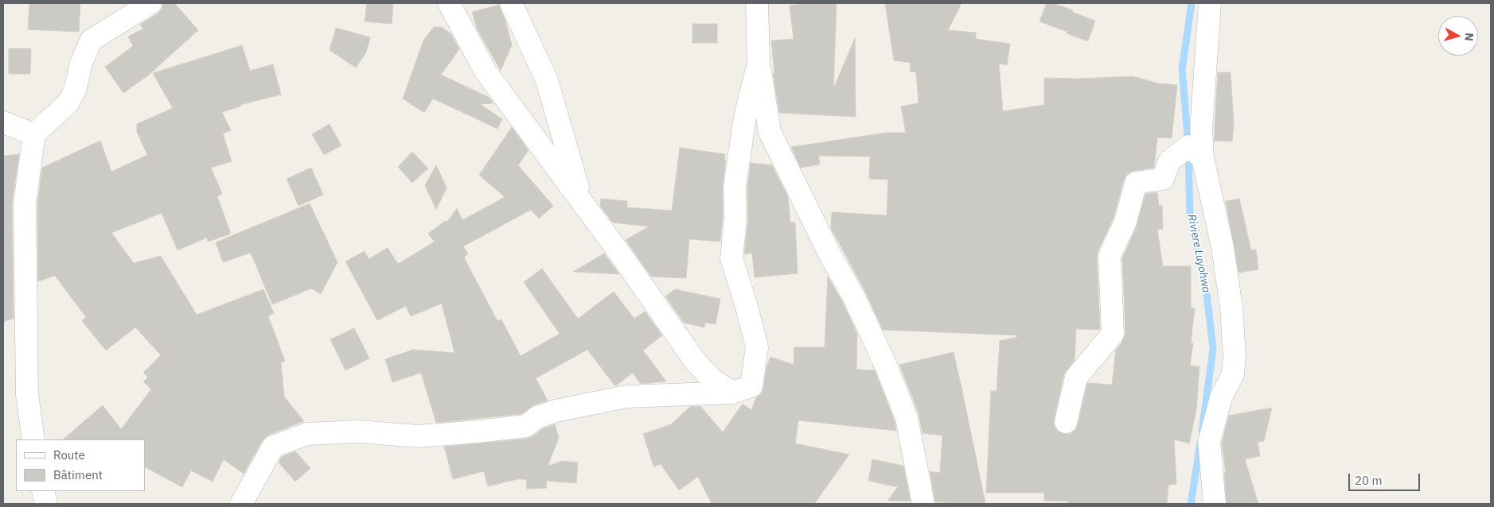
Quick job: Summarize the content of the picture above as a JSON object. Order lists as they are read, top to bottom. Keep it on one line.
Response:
{"water":["Riviere Luyohwa"],"legend":["Route","Bâtiment"],"scale_bar":"20 m","north":"right"}
